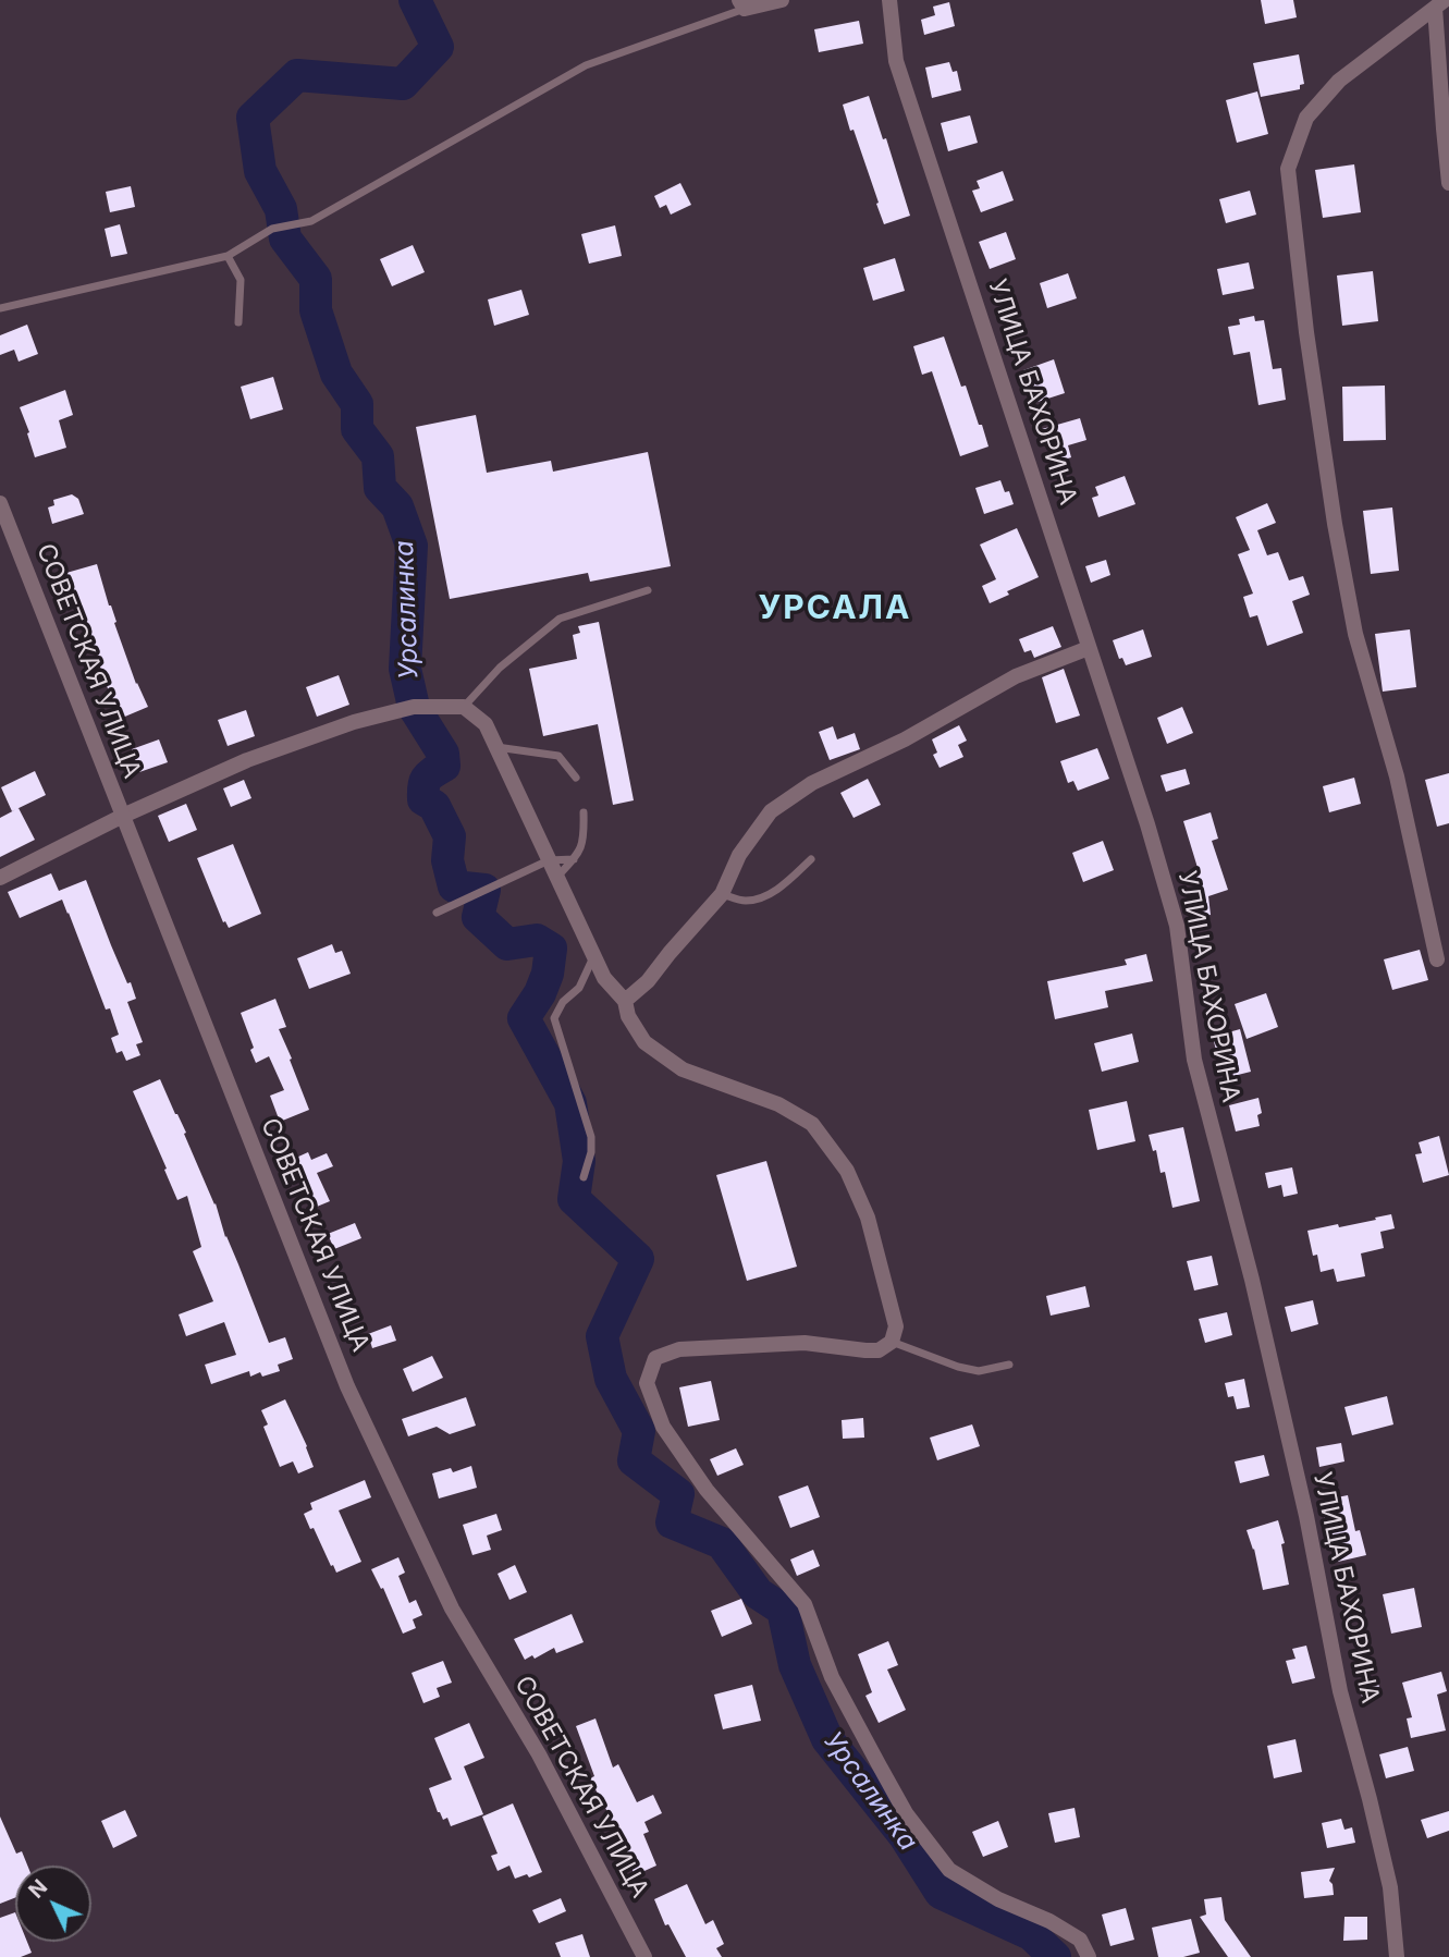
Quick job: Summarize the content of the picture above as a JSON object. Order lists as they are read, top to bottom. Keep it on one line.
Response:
{"streets":{"street":["УЛИЦА БАХОРИНА","СОВЕТСКАЯ УЛИЦА"]},"districts":["УРСАЛА"],"water":["Урсалинка"],"north":"top left"}
